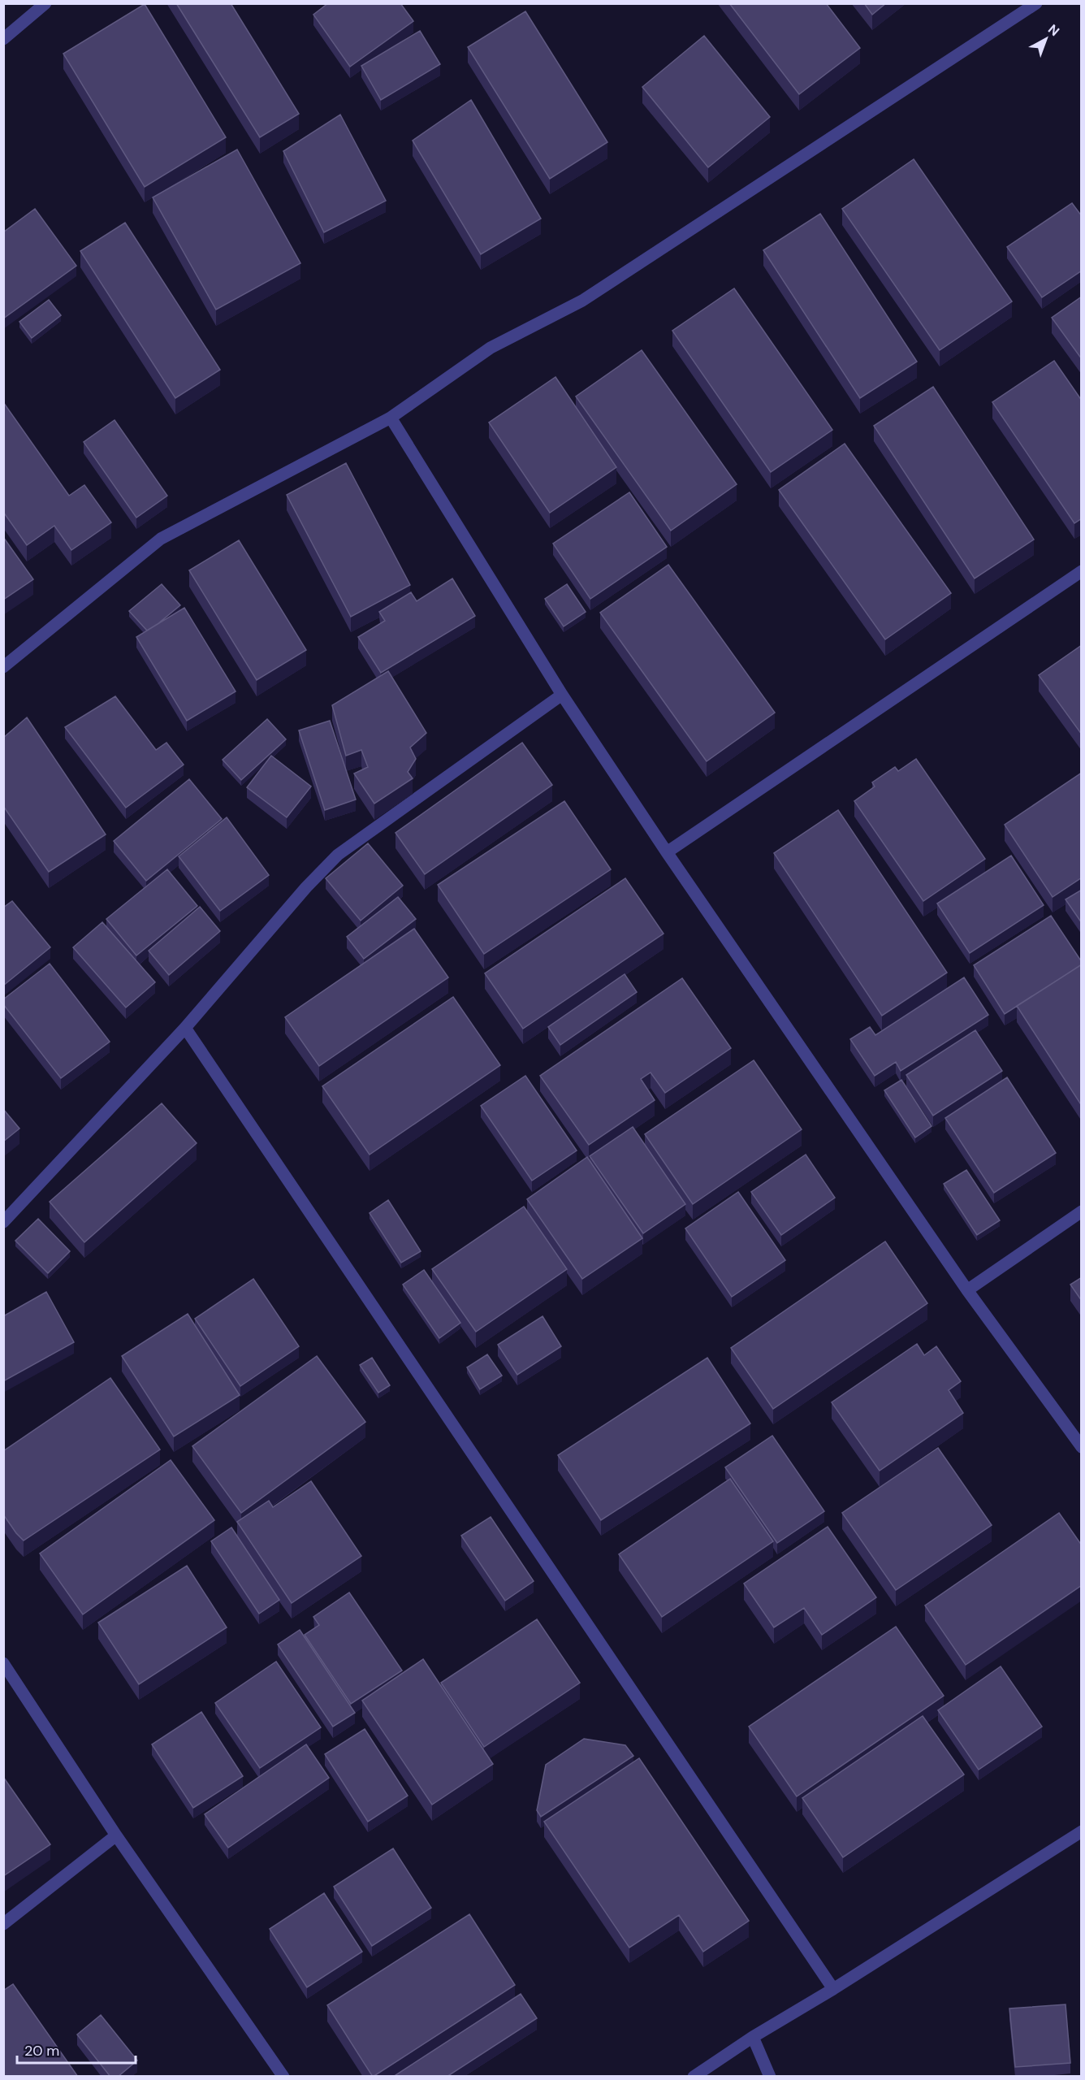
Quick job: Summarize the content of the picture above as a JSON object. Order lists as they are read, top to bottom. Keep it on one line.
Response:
{"scale_bar":"20 m","north":"top right"}
